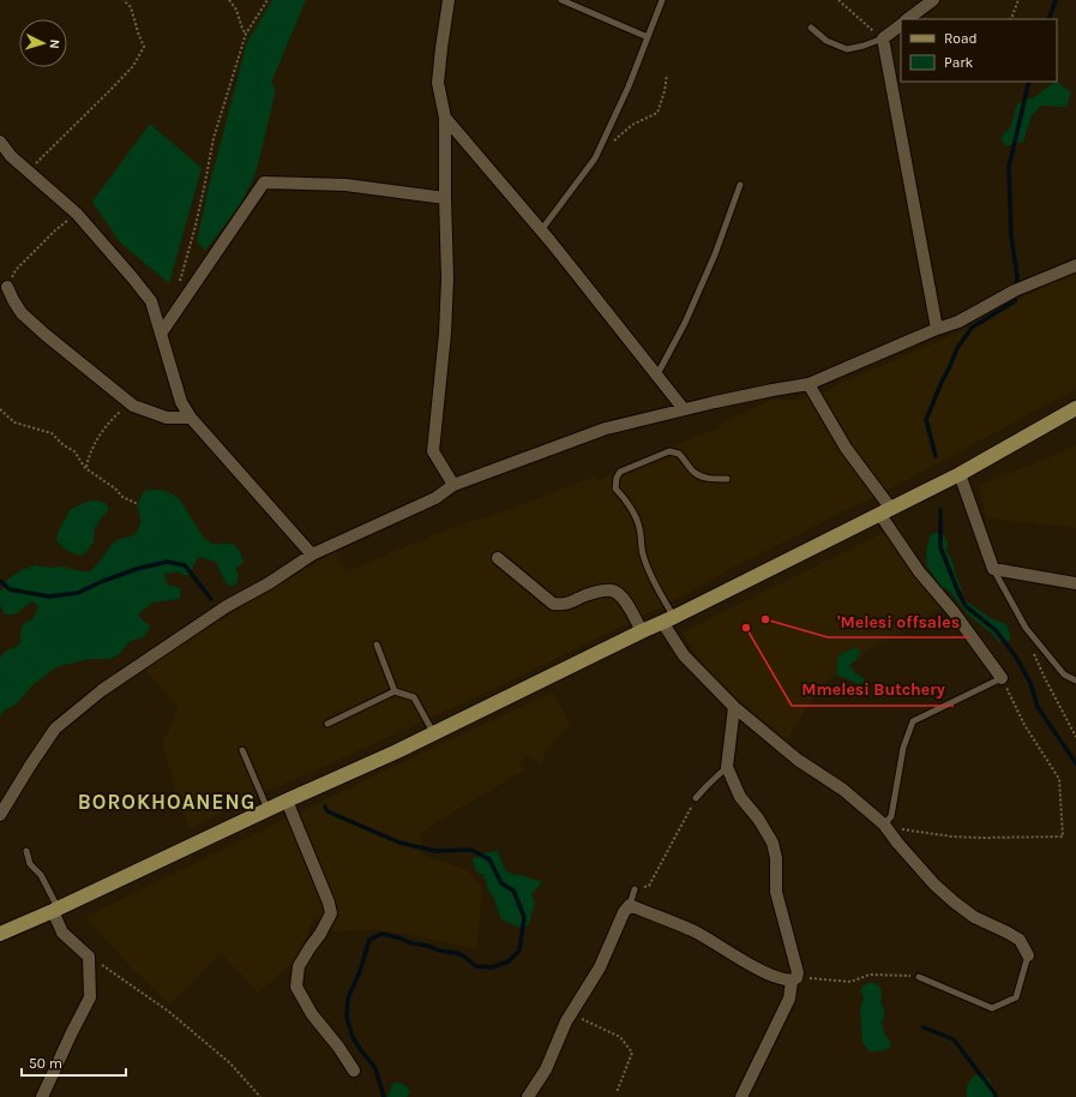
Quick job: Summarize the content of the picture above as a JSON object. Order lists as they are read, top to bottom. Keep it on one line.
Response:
{"districts":["BOROKHOANENG"],"places":["'Melesi offsales","Mmelesi Butchery"],"legend":["Road","Park"],"scale_bar":"50 m","north":"right"}
